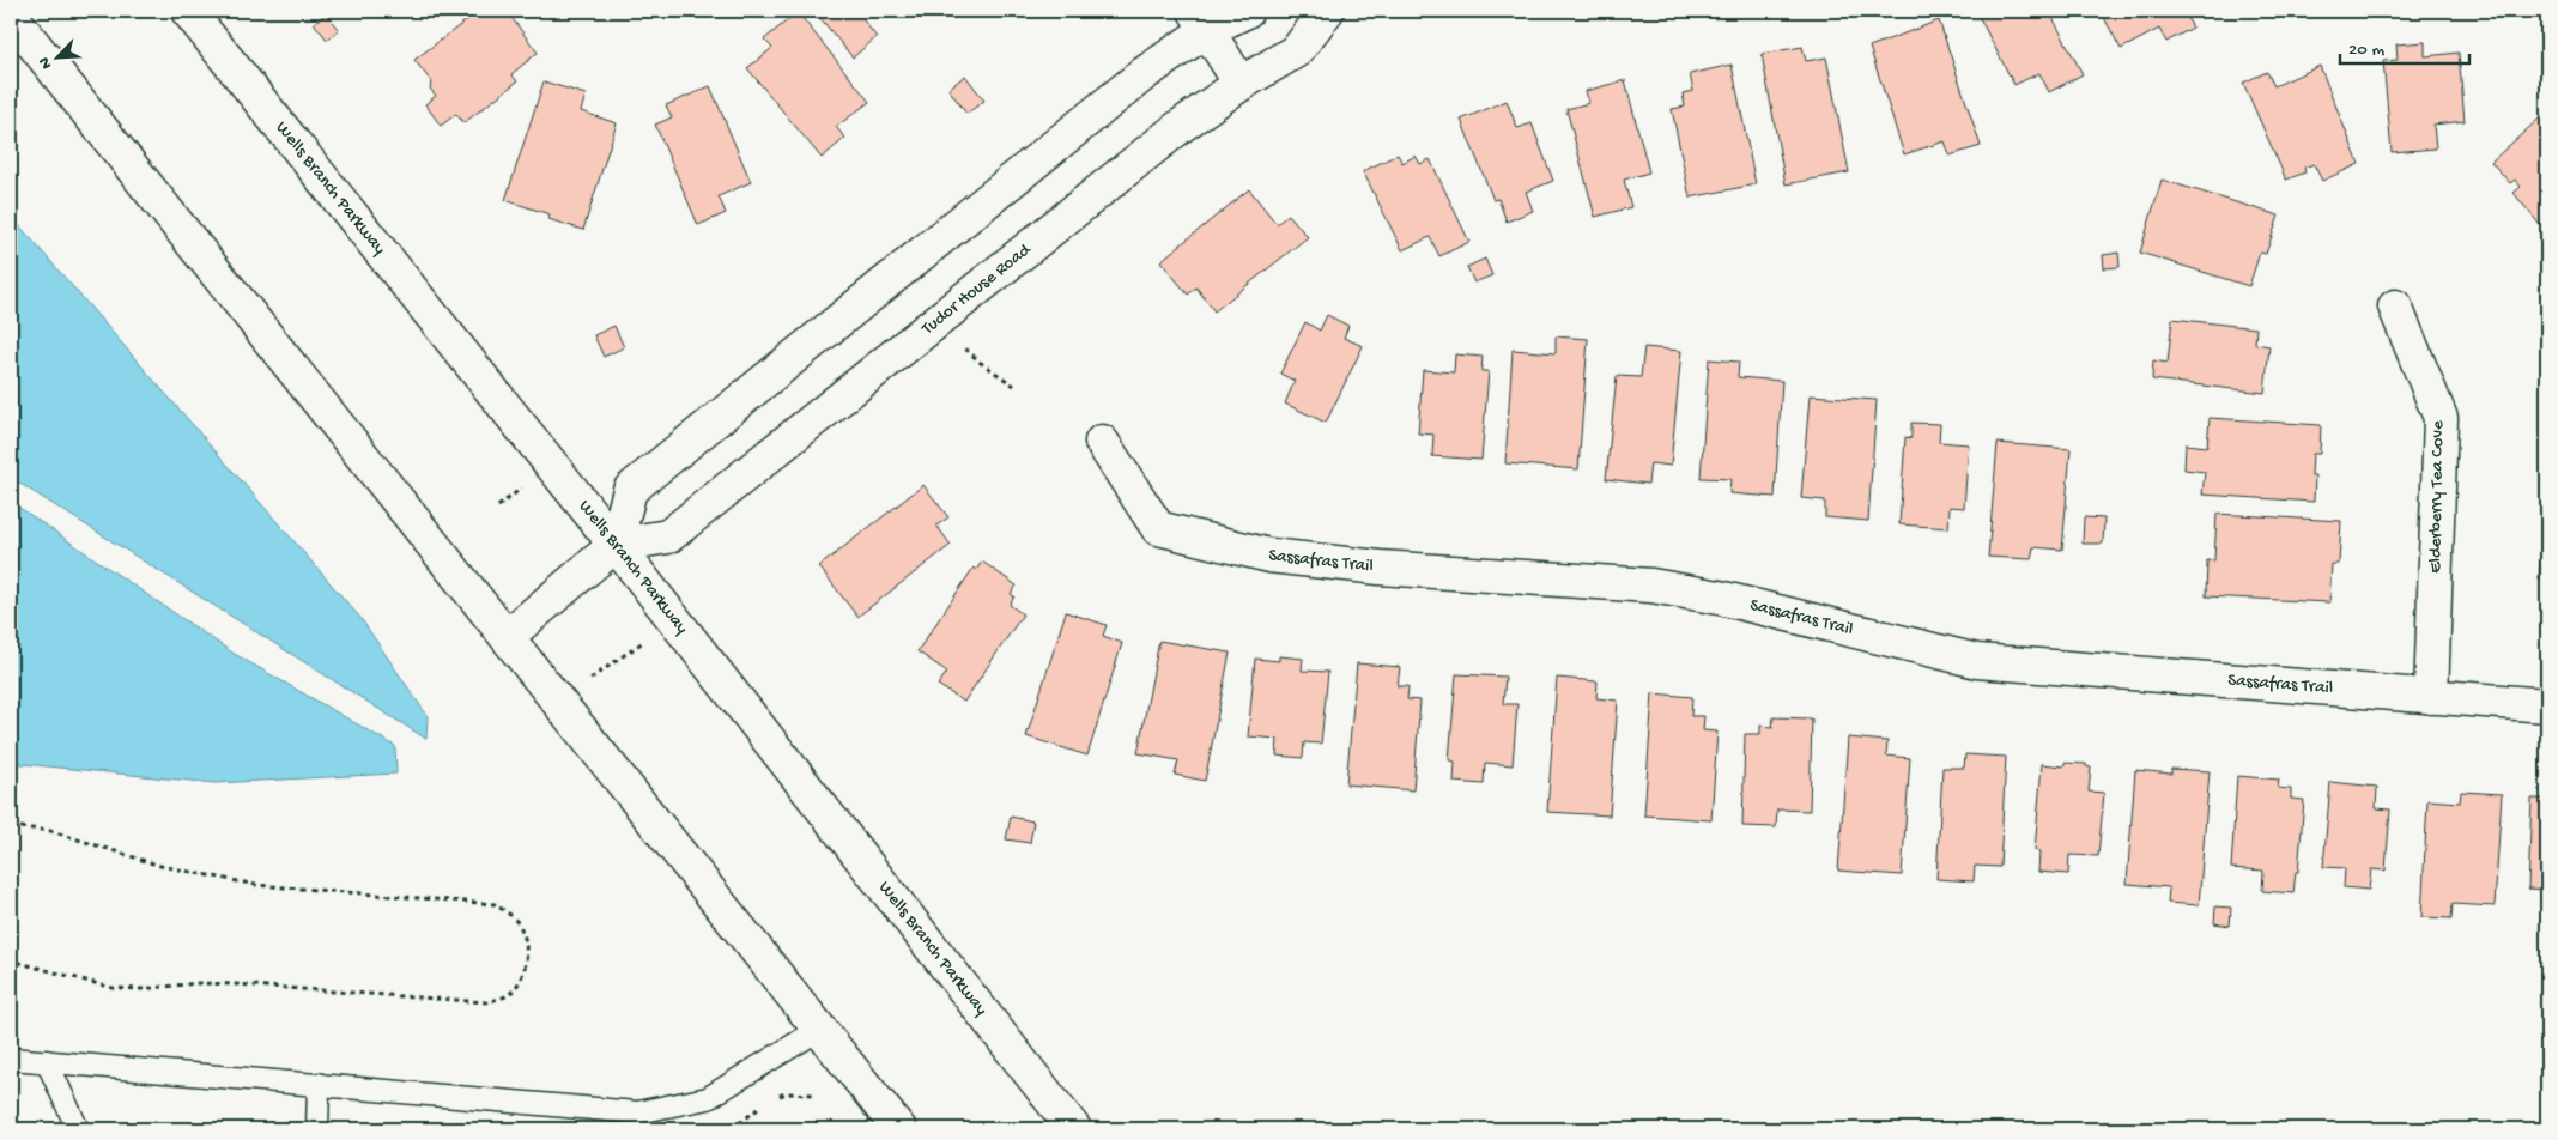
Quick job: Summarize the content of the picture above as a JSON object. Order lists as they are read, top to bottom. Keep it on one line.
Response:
{"streets":{"street":["Wells Branch Parkway","Tudor House Road","Elderberry Tea Cove","Sassafras Trail"]},"crossings":[["Wells Branch Parkway","Tudor House Road"],["Elderberry Tea Cove","Sassafras Trail"]],"scale_bar":"20 m","north":"bottom left"}
